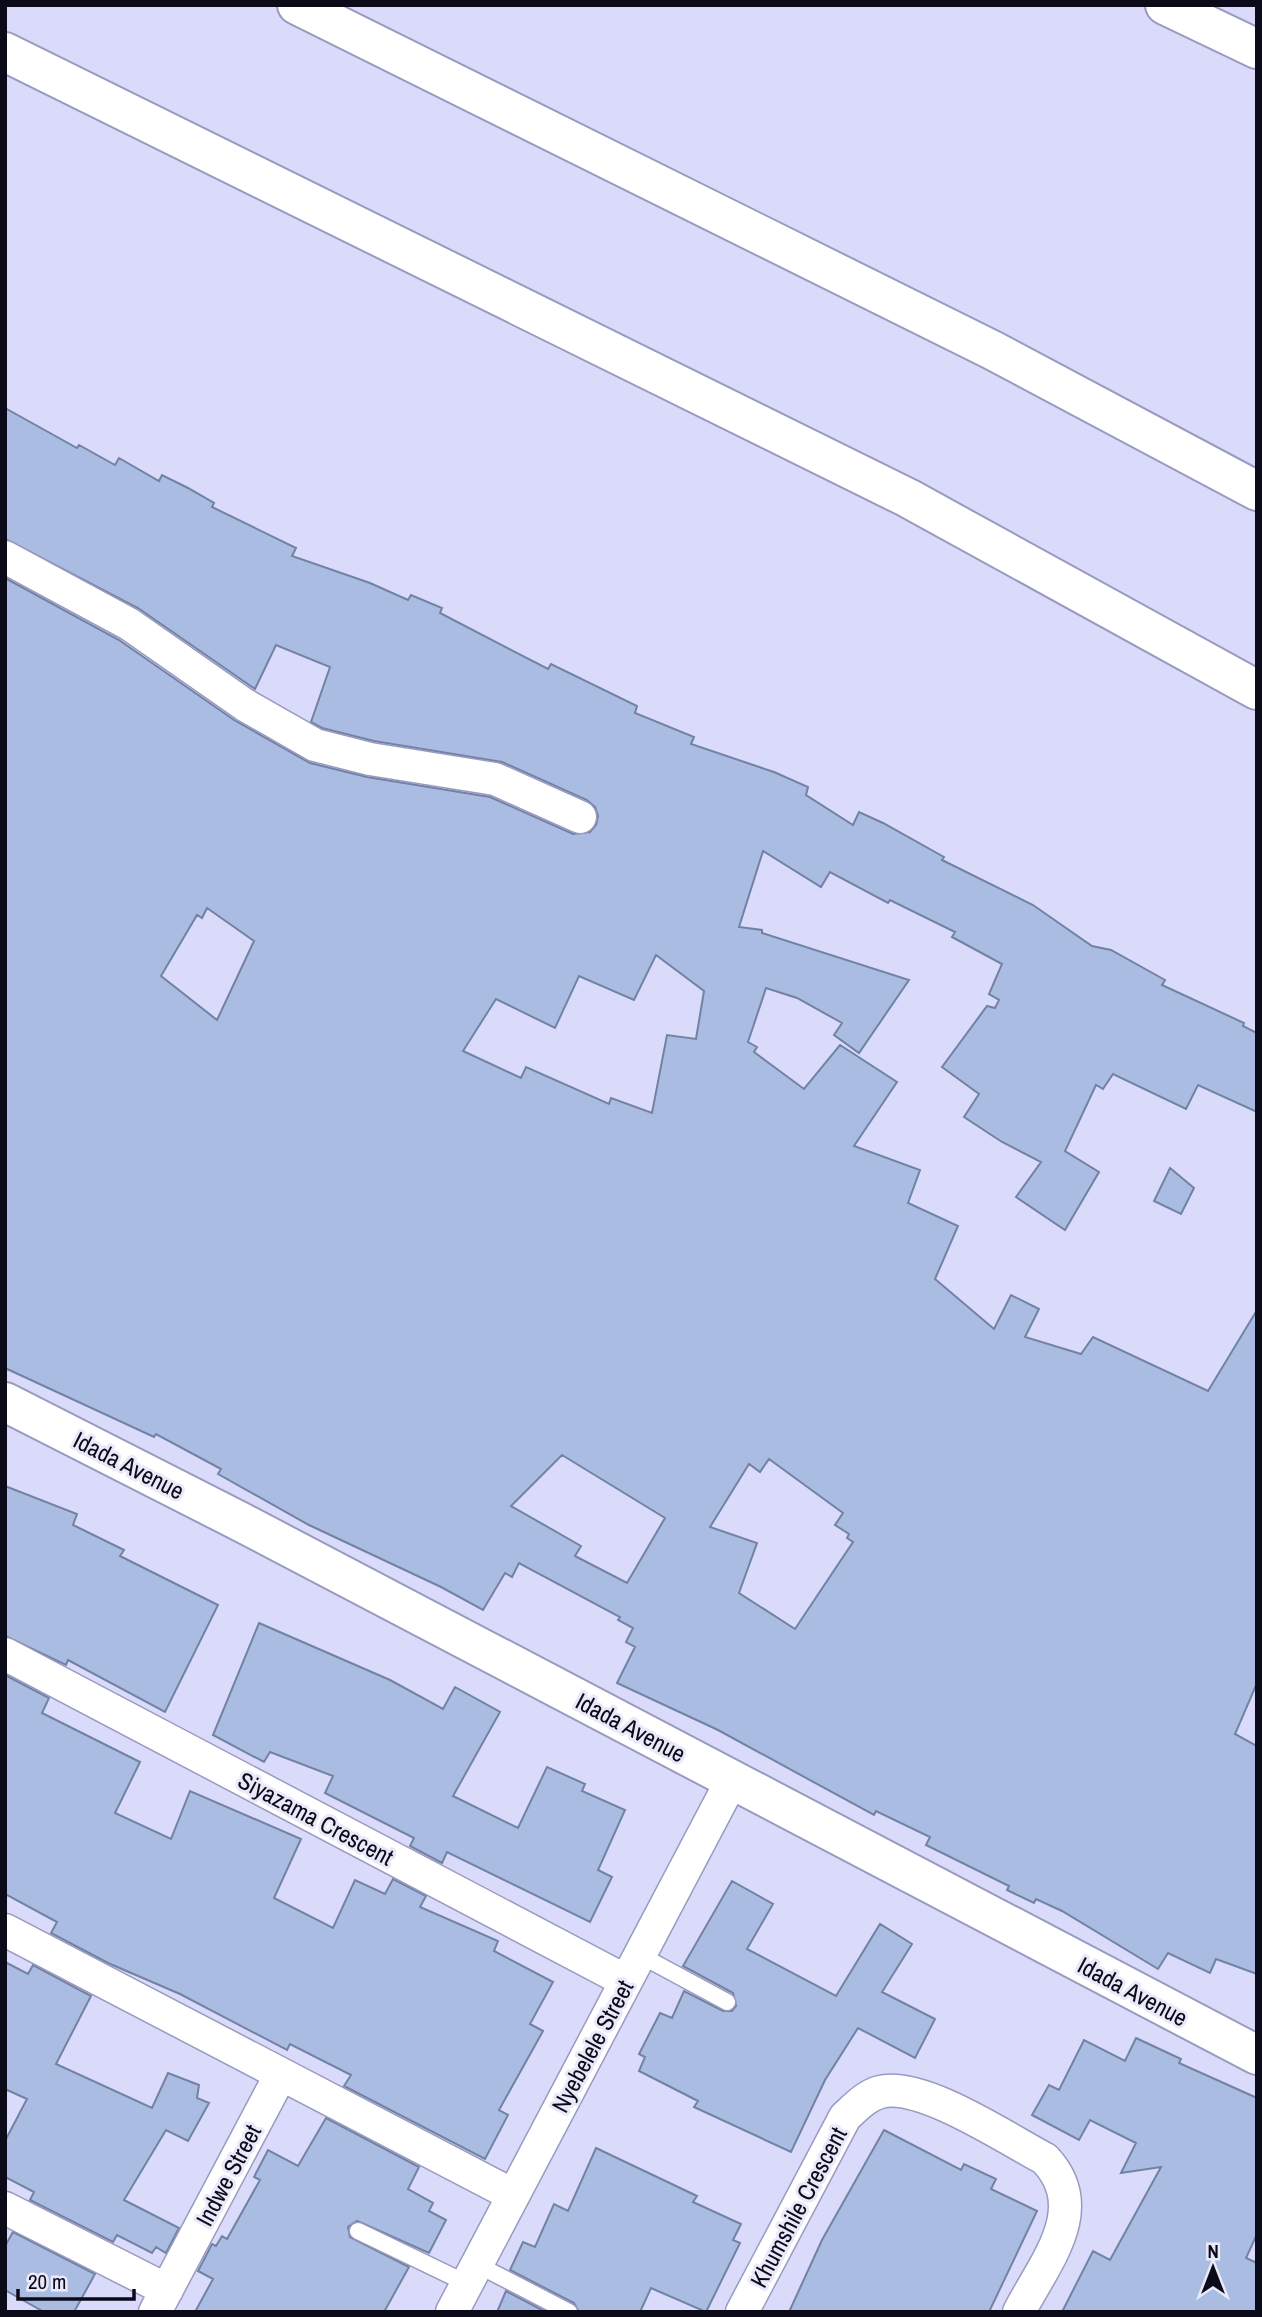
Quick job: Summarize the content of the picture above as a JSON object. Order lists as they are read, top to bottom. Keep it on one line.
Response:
{"streets":{"main road":["Idada Avenue"],"street":["Siyazama Crescent","Nyebelele Street","Indwe Street","Khumshile Crescent"]},"crossings":[["Idada Avenue","Nyebelele Street"],["Siyazama Crescent","Nyebelele Street"]],"scale_bar":"20 m","north":"top"}
